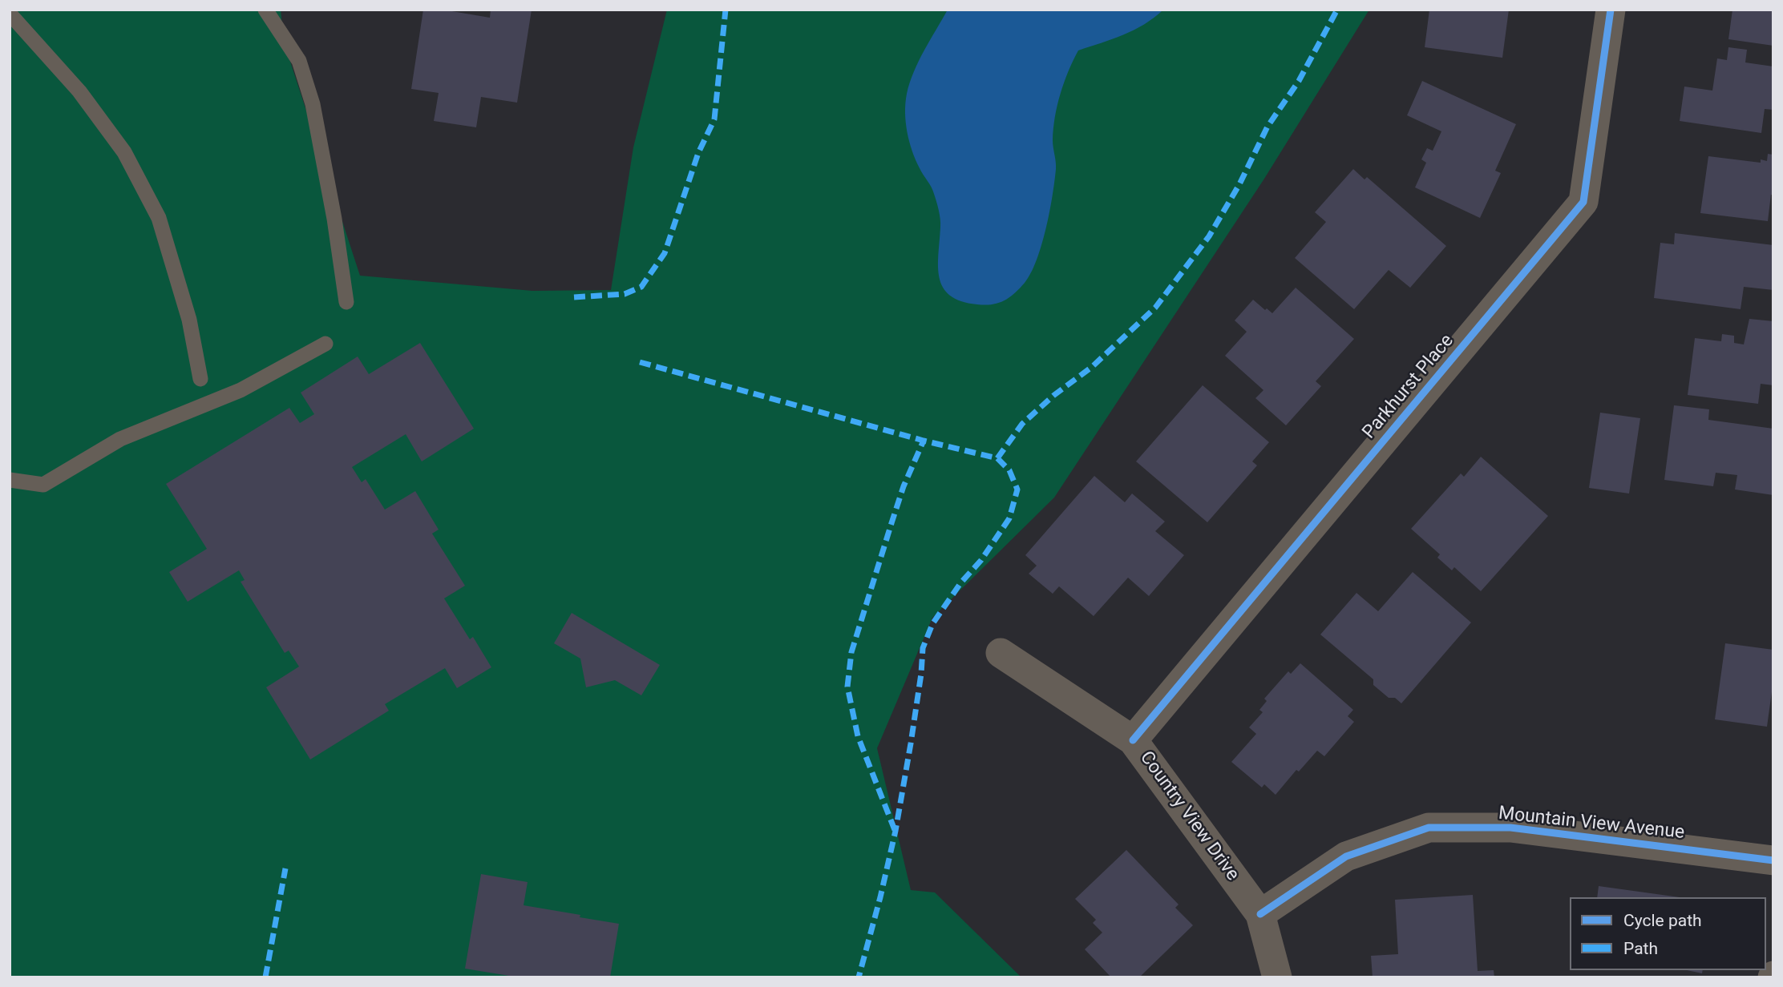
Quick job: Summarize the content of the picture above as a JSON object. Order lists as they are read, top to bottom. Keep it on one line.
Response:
{"streets":{"street":["Parkhurst Place","Country View Drive","Mountain View Avenue"]},"crossings":[["Parkhurst Place","Country View Drive"],["Country View Drive","Mountain View Avenue"]],"legend":["Cycle path","Path"]}
